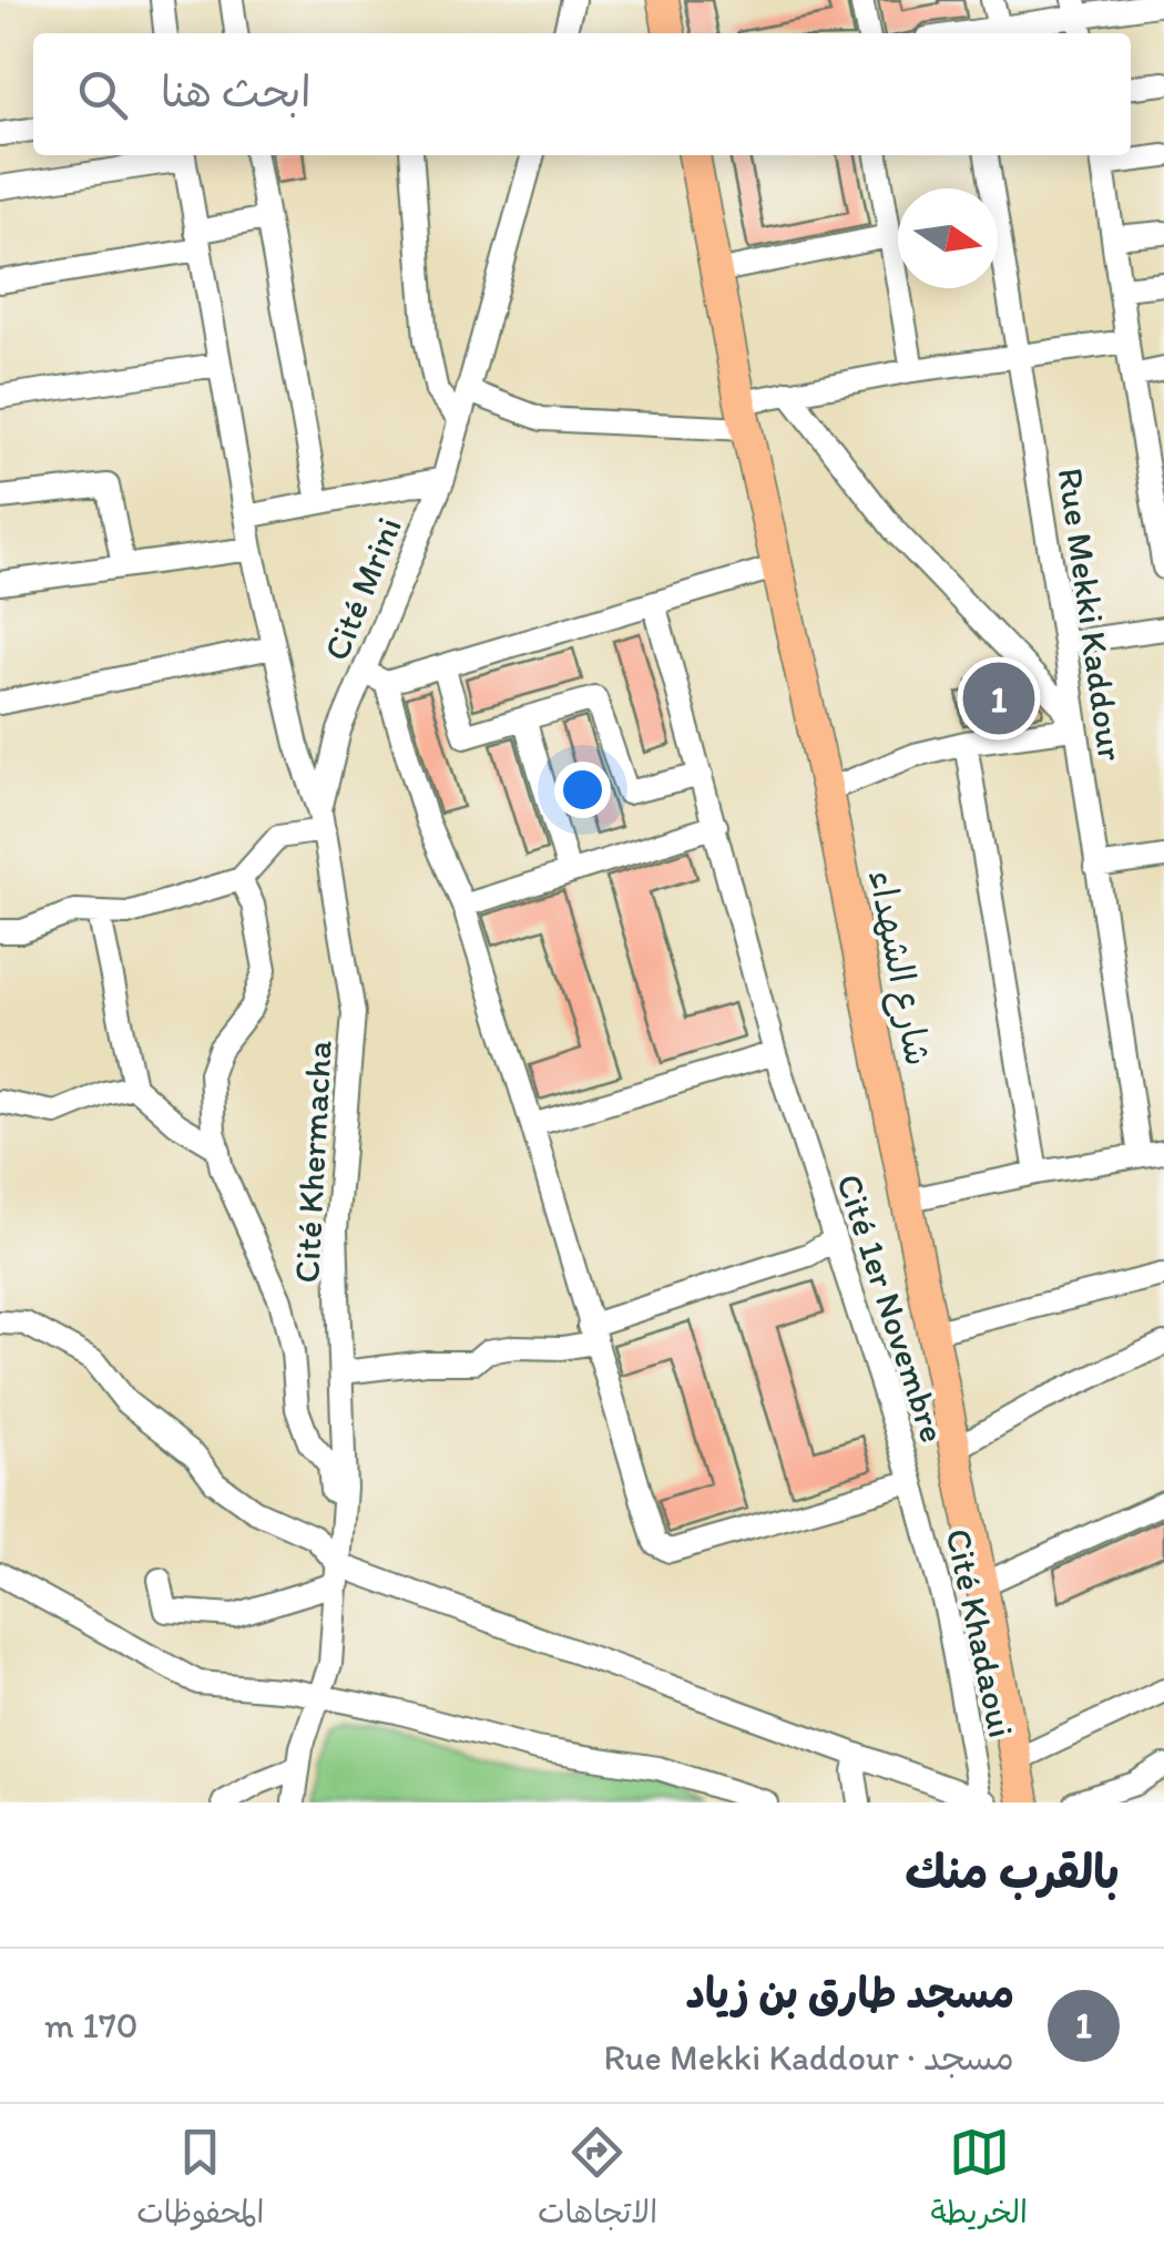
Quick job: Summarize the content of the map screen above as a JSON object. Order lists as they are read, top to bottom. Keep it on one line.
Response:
{"streets":{"main road":["شارع الشهداء"],"street":["Cité Mrini","Rue Mekki Kaddour","Cité Khermacha","Cité 1er Novembre","Cité Khadaoui"]},"crossings":[["Cité Mrini","Cité Khermacha"],["Cité Mrini","Cité 1er Novembre"],["Cité 1er Novembre","Cité Khadaoui"]],"north":"right","page":{"search":"ابحث هنا","pins":"1","heading":"بالقرب منك","list":[{"mark":"1","name":"مسجد طارق بن زياد","note":"مسجد · Rue Mekki Kaddour","value":"170 m"}],"nav":["الخريطة","الاتجاهات","المحفوظات"]}}
